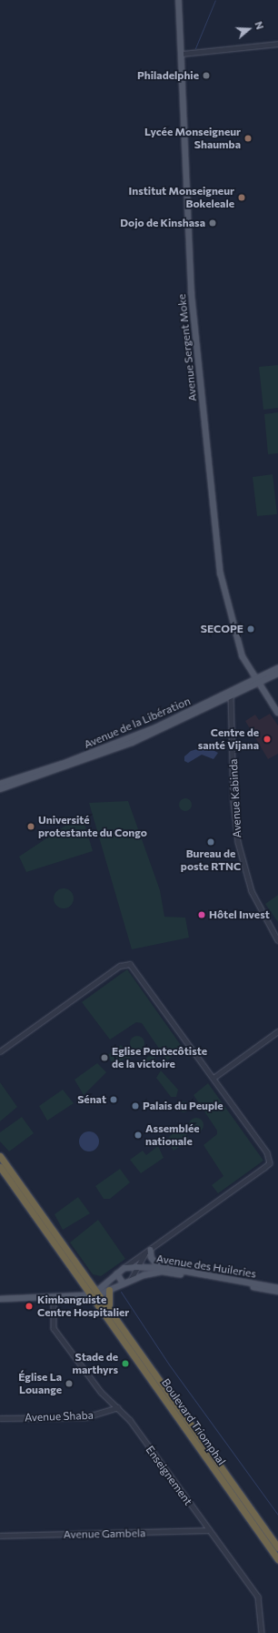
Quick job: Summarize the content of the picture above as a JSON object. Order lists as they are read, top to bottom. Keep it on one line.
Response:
{"streets":{"highway":["Boulevard Triomphal"],"main road":["Avenue Sergent Moke","Avenue de la Libération","Avenue des Huileries"],"street":["Avenue Kabinda","Avenue Shaba","Enseignement","Avenue Gambela"]},"crossings":[["Avenue Sergent Moke","Avenue de la Libération"],["Avenue de la Libération","Avenue Kabinda"],["Avenue des Huileries","Boulevard Triomphal"],["Avenue des Huileries","Enseignement"],["Avenue Shaba","Enseignement"],["Enseignement","Avenue Gambela"]],"places":["Philadelphie","Lycée Monseigneur Shaumba","Institut Monseigneur Bokeleale","Dojo de Kinshasa","SECOPE","Centre de santé Vijana","Université protestante du Congo","Bureau de poste RTNC","Hôtel Invest","Eglise Pentecôtiste de la victoire","Sénat","Palais du Peuple","Assemblée nationale","Kimbanguiste Centre Hospitalier","Stade de marthyrs","Église La Louange"],"north":"right"}
